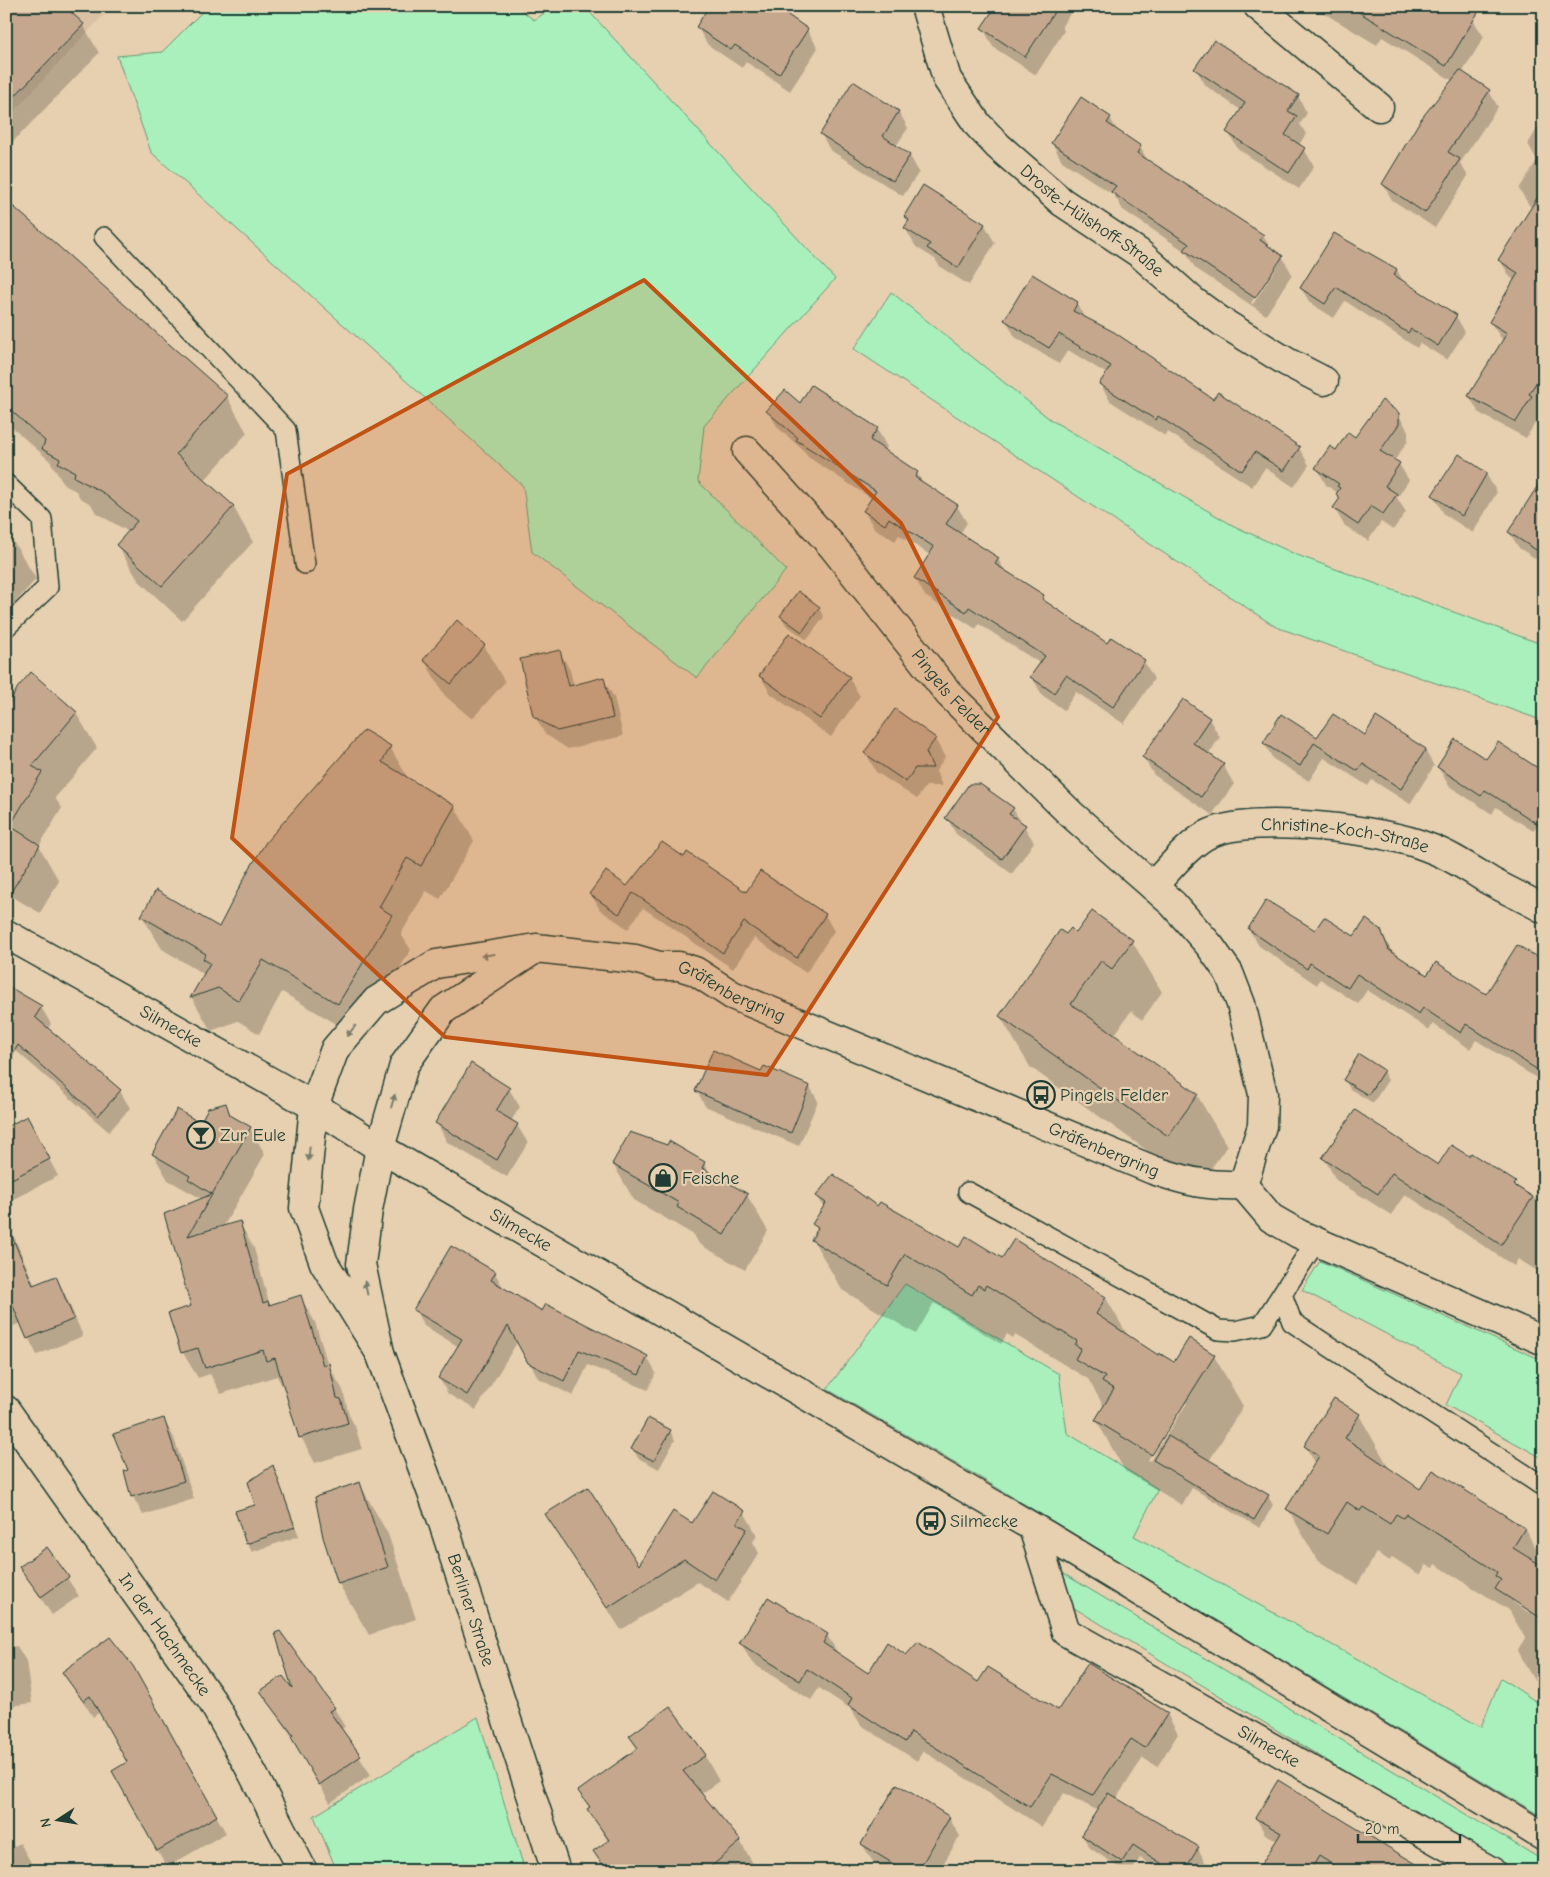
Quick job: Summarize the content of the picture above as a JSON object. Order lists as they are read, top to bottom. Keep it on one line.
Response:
{"streets":{"street":["Droste-Hülshoff-Straße","Pingels Felder","Christine-Koch-Straße","Gräfenbergring","Silmecke","Berliner Straße","In der Hachmecke"]},"crossings":[["Pingels Felder","Christine-Koch-Straße"],["Pingels Felder","Gräfenbergring"],["Gräfenbergring","Silmecke"],["Gräfenbergring","Berliner Straße"],["Silmecke","Berliner Straße"]],"places":{"bus stop":["Pingels Felder","Silmecke"],"bar":["Zur Eule"],"shop":["Feische"]},"scale_bar":"20 m","north":"left"}
